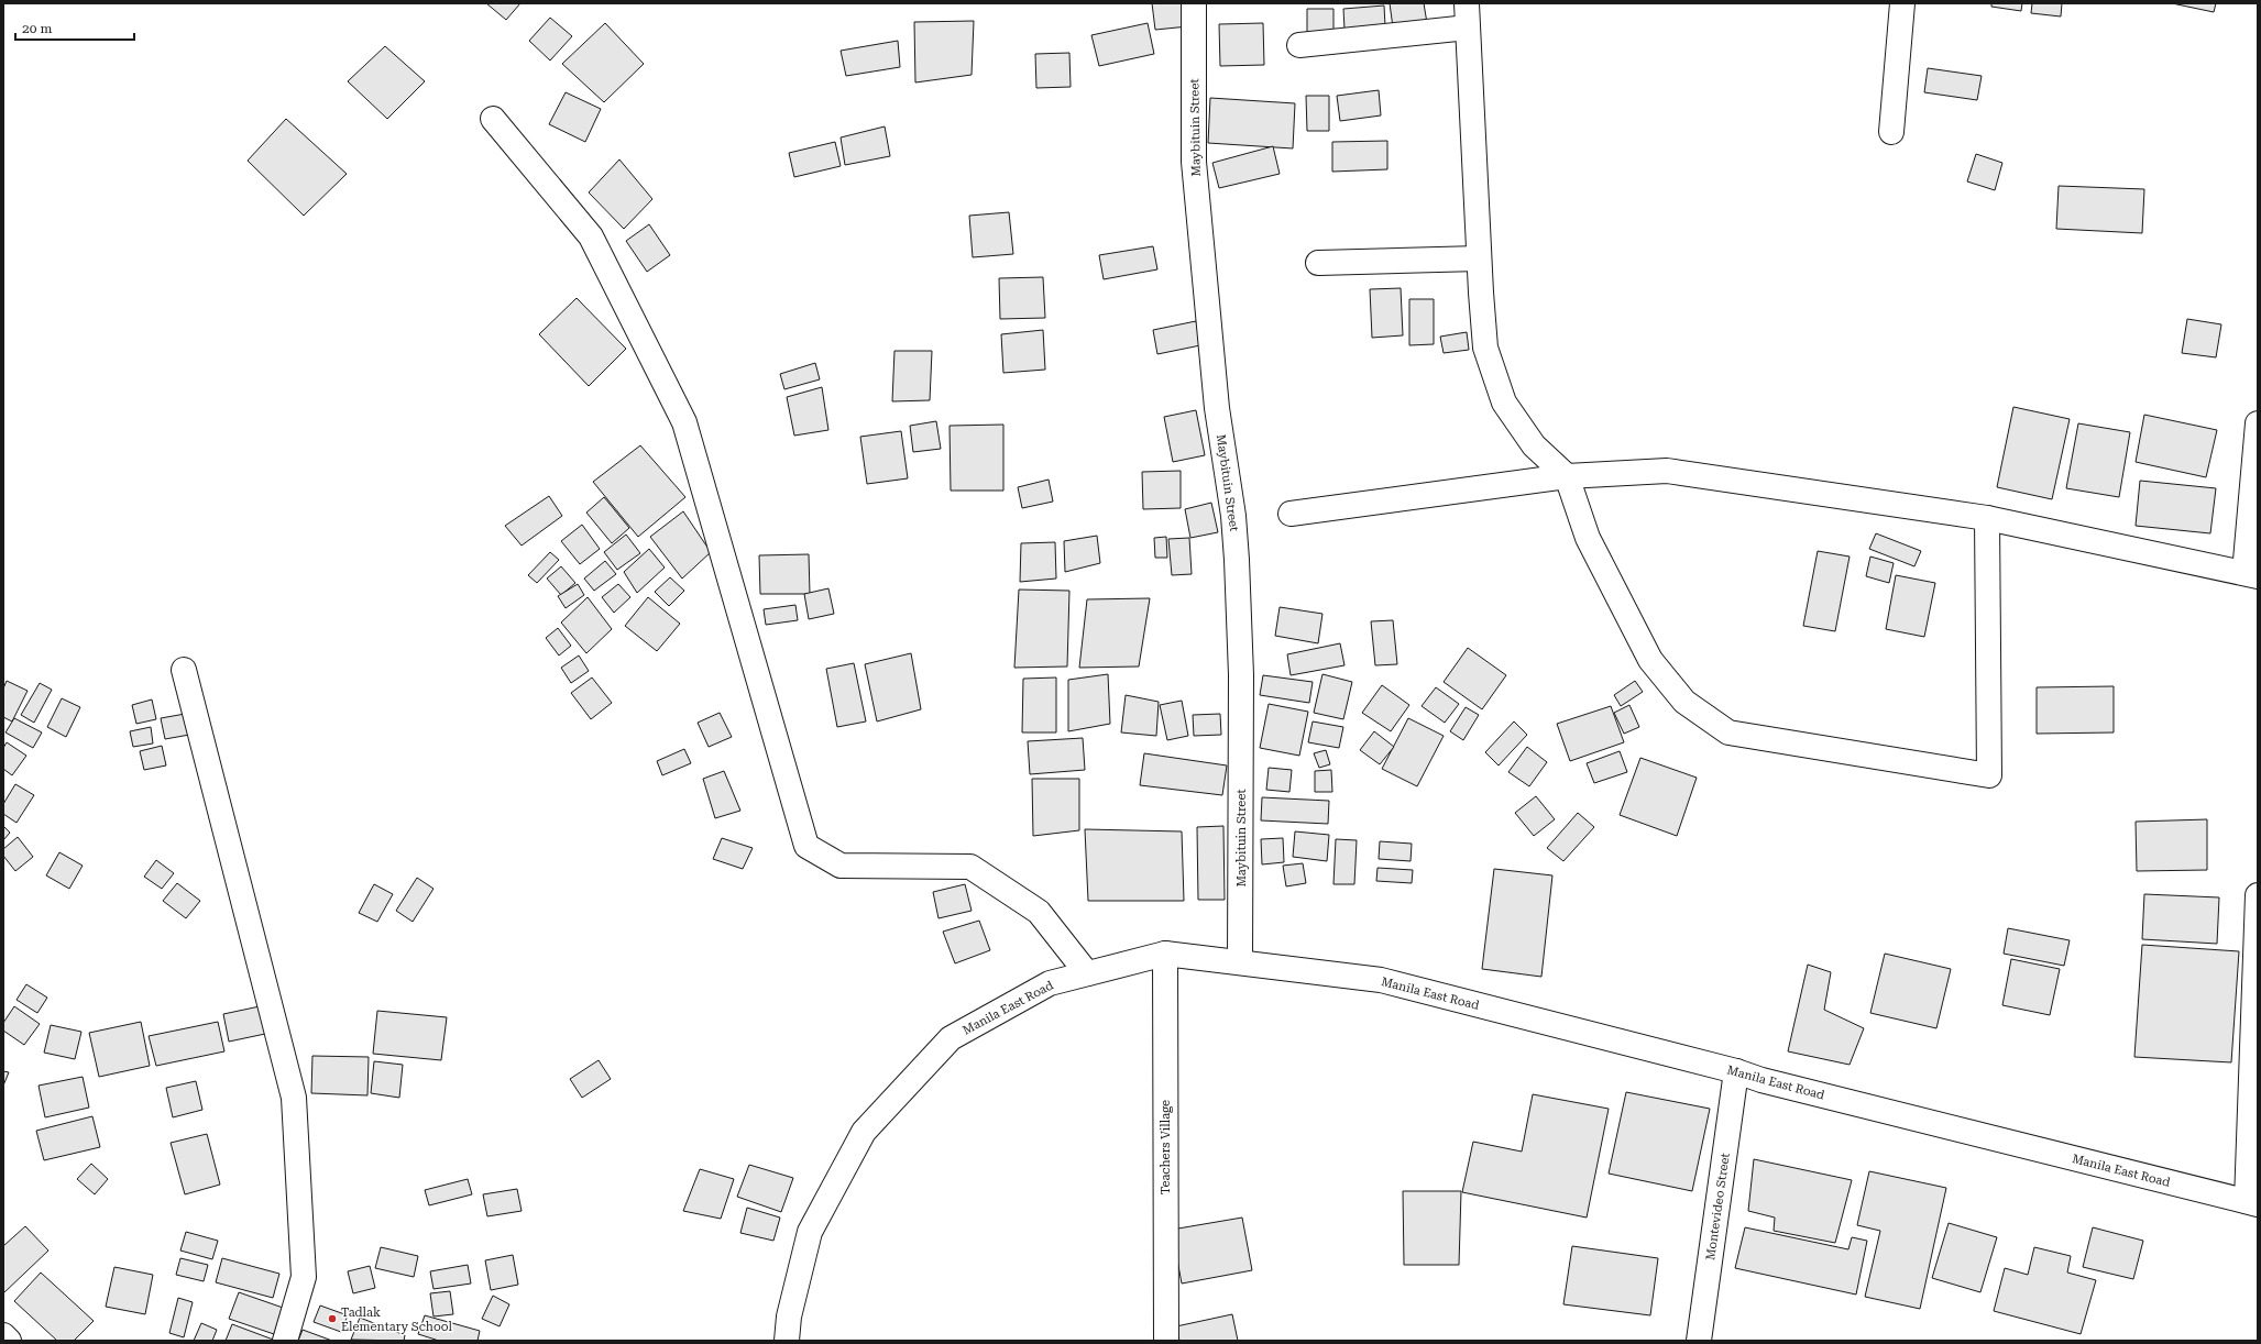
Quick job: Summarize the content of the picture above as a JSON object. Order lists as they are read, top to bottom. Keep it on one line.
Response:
{"streets":{"street":["Maybituin Street","Manila East Road","Teachers Village","Montevideo Street"]},"crossings":[["Maybituin Street","Manila East Road"],["Manila East Road","Teachers Village"],["Manila East Road","Montevideo Street"]],"places":["Tadlak Elementary School"],"scale_bar":"20 m"}
